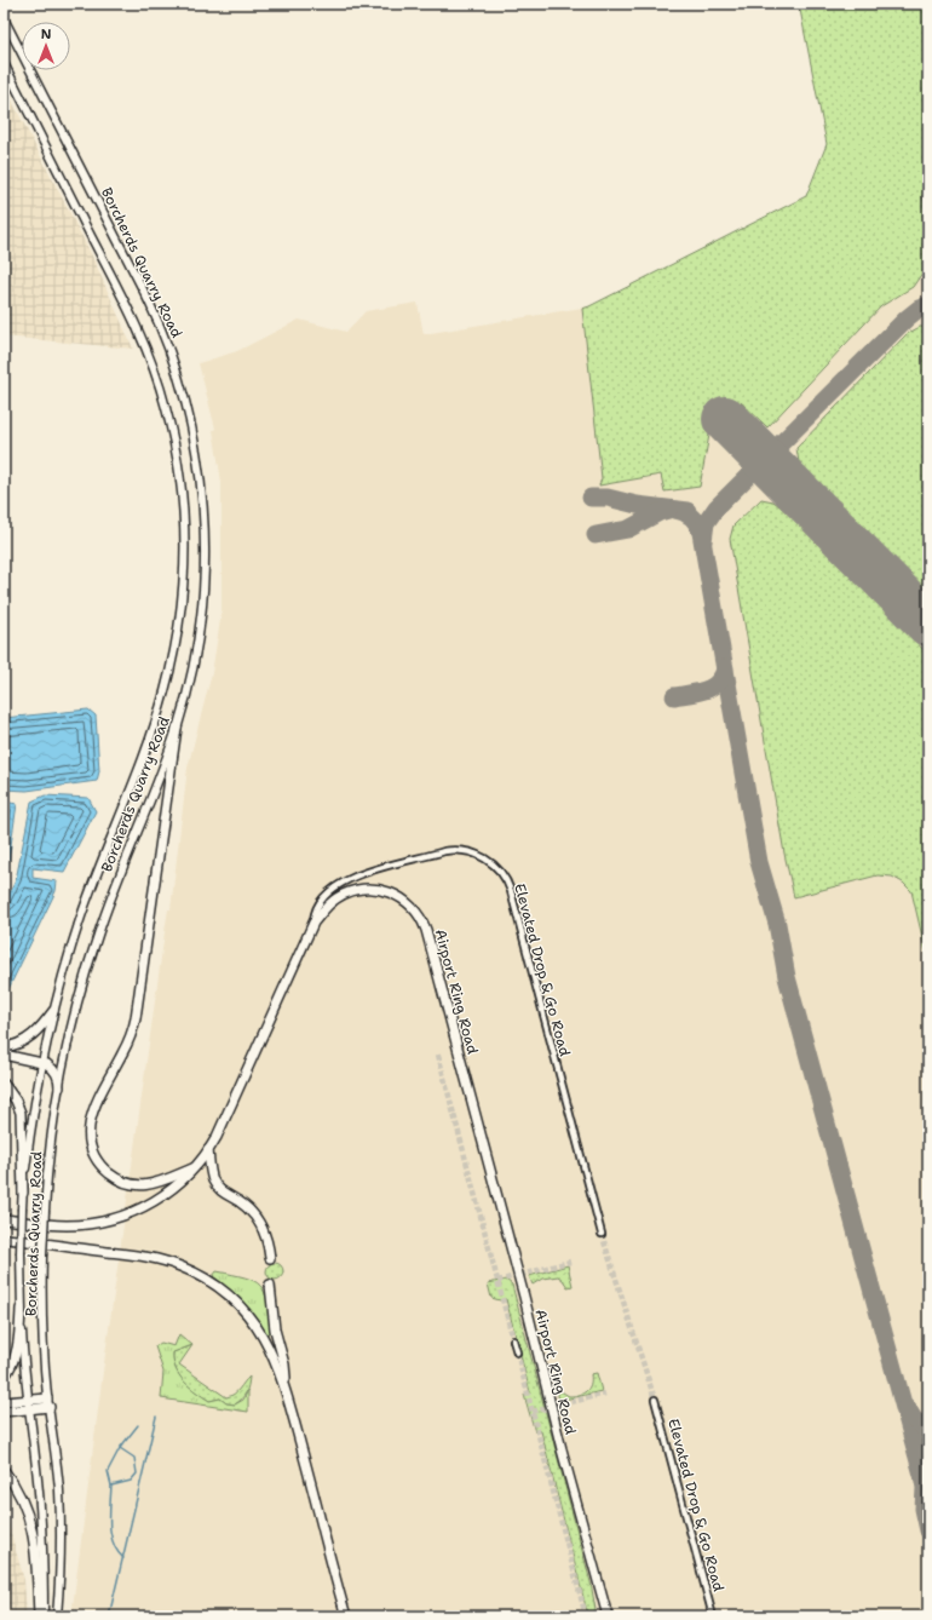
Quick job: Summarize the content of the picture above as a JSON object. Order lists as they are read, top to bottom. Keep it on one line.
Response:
{"streets":{"main road":["Borcherds Quarry Road","Airport Ring Road"],"street":["Elevated Drop & Go Road"]},"crossings":[["Elevated Drop & Go Road","Airport Ring Road"]],"north":"top"}
